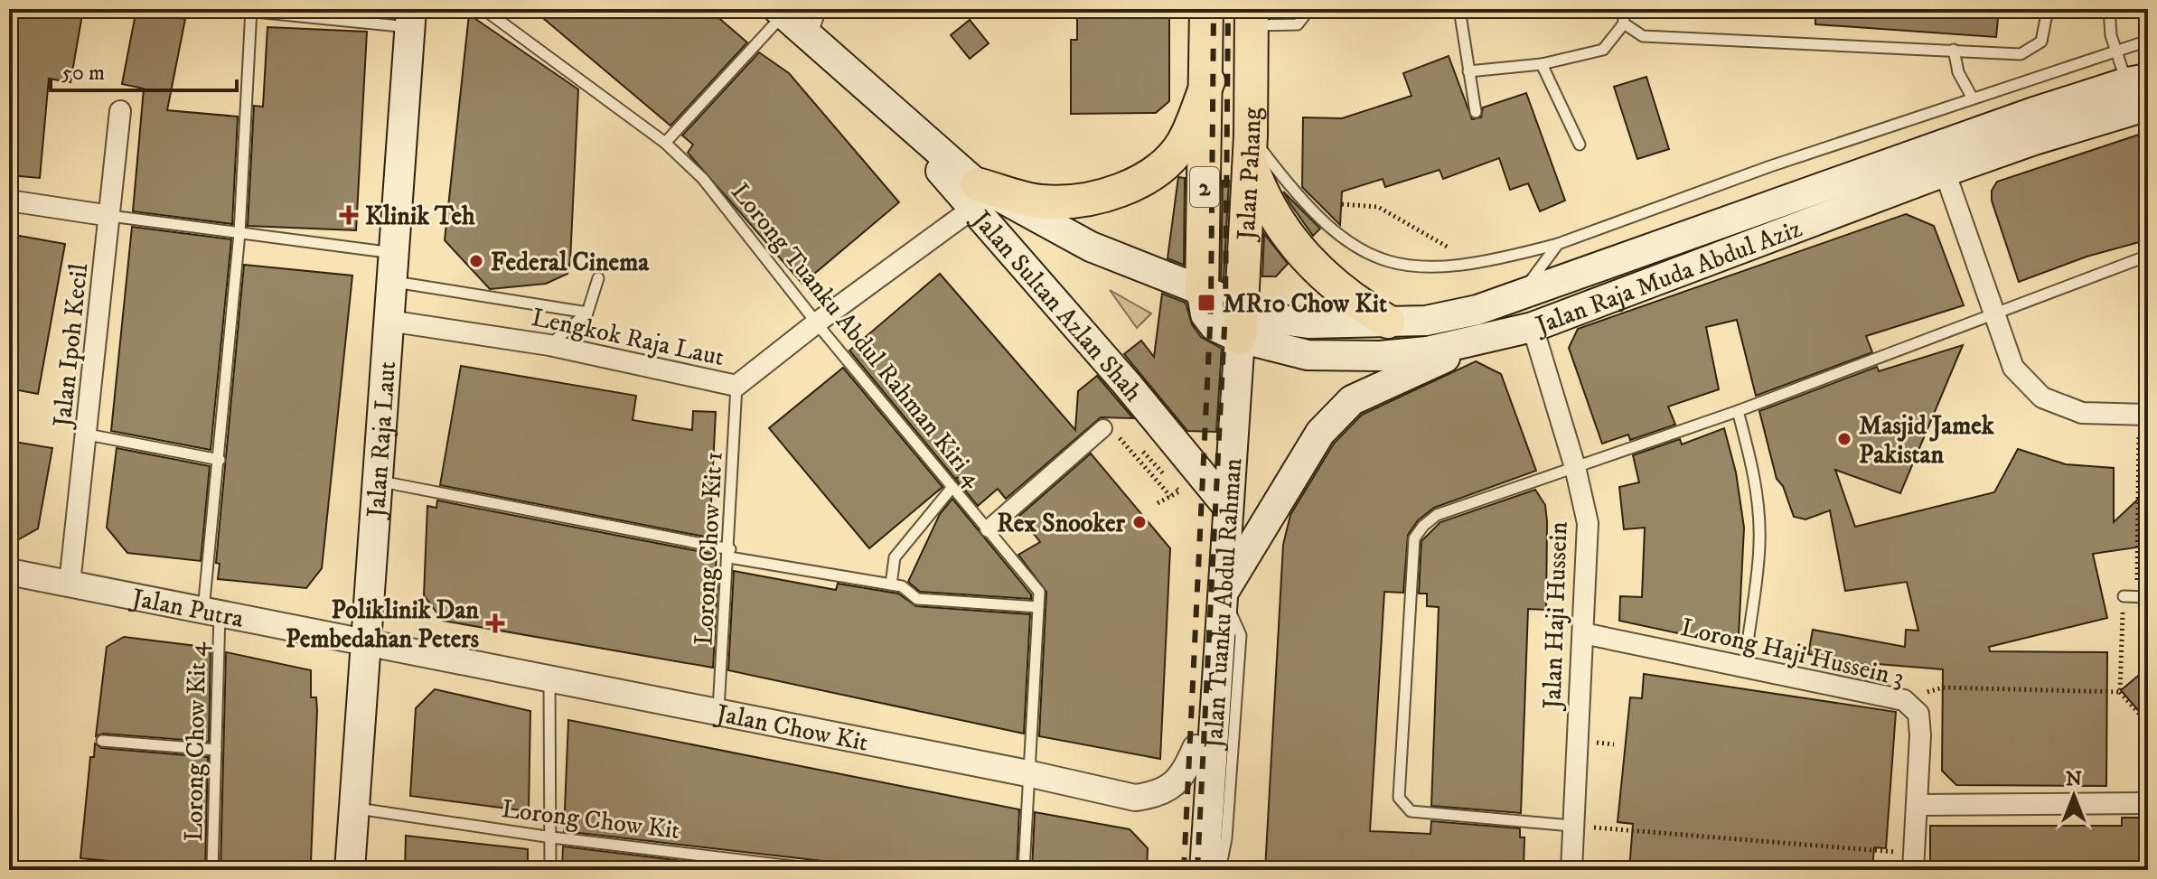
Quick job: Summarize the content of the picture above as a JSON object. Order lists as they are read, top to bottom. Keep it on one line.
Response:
{"streets":{"main road":["Jalan Pahang","2","Jalan Raja Muda Abdul Aziz","Jalan Sultan Azlan Shah","Jalan Raja Laut","Jalan Tuanku Abdul Rahman"],"street":["Lengkok Raja Laut","Jalan Ipoh Kecil","Jalan Putra","Jalan Haji Hussein","Lorong Haji Hussein 3","Jalan Chow Kit"],"lane":["Lorong Tuanku Abdul Rahman Kiri 4","Lorong Chow Kit 1","Lorong Chow Kit 4","Lorong Chow Kit"]},"crossings":[["Jalan Pahang","Jalan Raja Muda Abdul Aziz"],["Jalan Pahang","Jalan Sultan Azlan Shah"],["Jalan Pahang","Jalan Tuanku Abdul Rahman"],["Jalan Raja Muda Abdul Aziz","Jalan Sultan Azlan Shah"],["Jalan Raja Muda Abdul Aziz","Jalan Tuanku Abdul Rahman"],["Jalan Raja Muda Abdul Aziz","Jalan Haji Hussein"],["Jalan Sultan Azlan Shah","Lengkok Raja Laut"],["Jalan Sultan Azlan Shah","Jalan Tuanku Abdul Rahman"],["Lorong Tuanku Abdul Rahman Kiri 4","Lengkok Raja Laut"],["Lorong Tuanku Abdul Rahman Kiri 4","Jalan Chow Kit"],["Lengkok Raja Laut","Jalan Raja Laut"],["Lengkok Raja Laut","Lorong Chow Kit 1"],["Jalan Ipoh Kecil","Jalan Putra"],["Jalan Raja Laut","Jalan Putra"],["Jalan Raja Laut","Jalan Chow Kit"],["Jalan Raja Laut","Lorong Chow Kit"],["Lorong Chow Kit 1","Jalan Chow Kit"],["Jalan Putra","Jalan Chow Kit"],["Jalan Putra","Lorong Chow Kit 4"],["Jalan Haji Hussein","Lorong Haji Hussein 3"]],"places":{"health":["Klinik Teh","Poliklinik Dan Pembedahan Peters"],"other":["Federal Cinema","Masjid Jamek Pakistan","Rex Snooker"],"transit":["MR10 Chow Kit"]},"scale_bar":"50 m","north":"top"}
